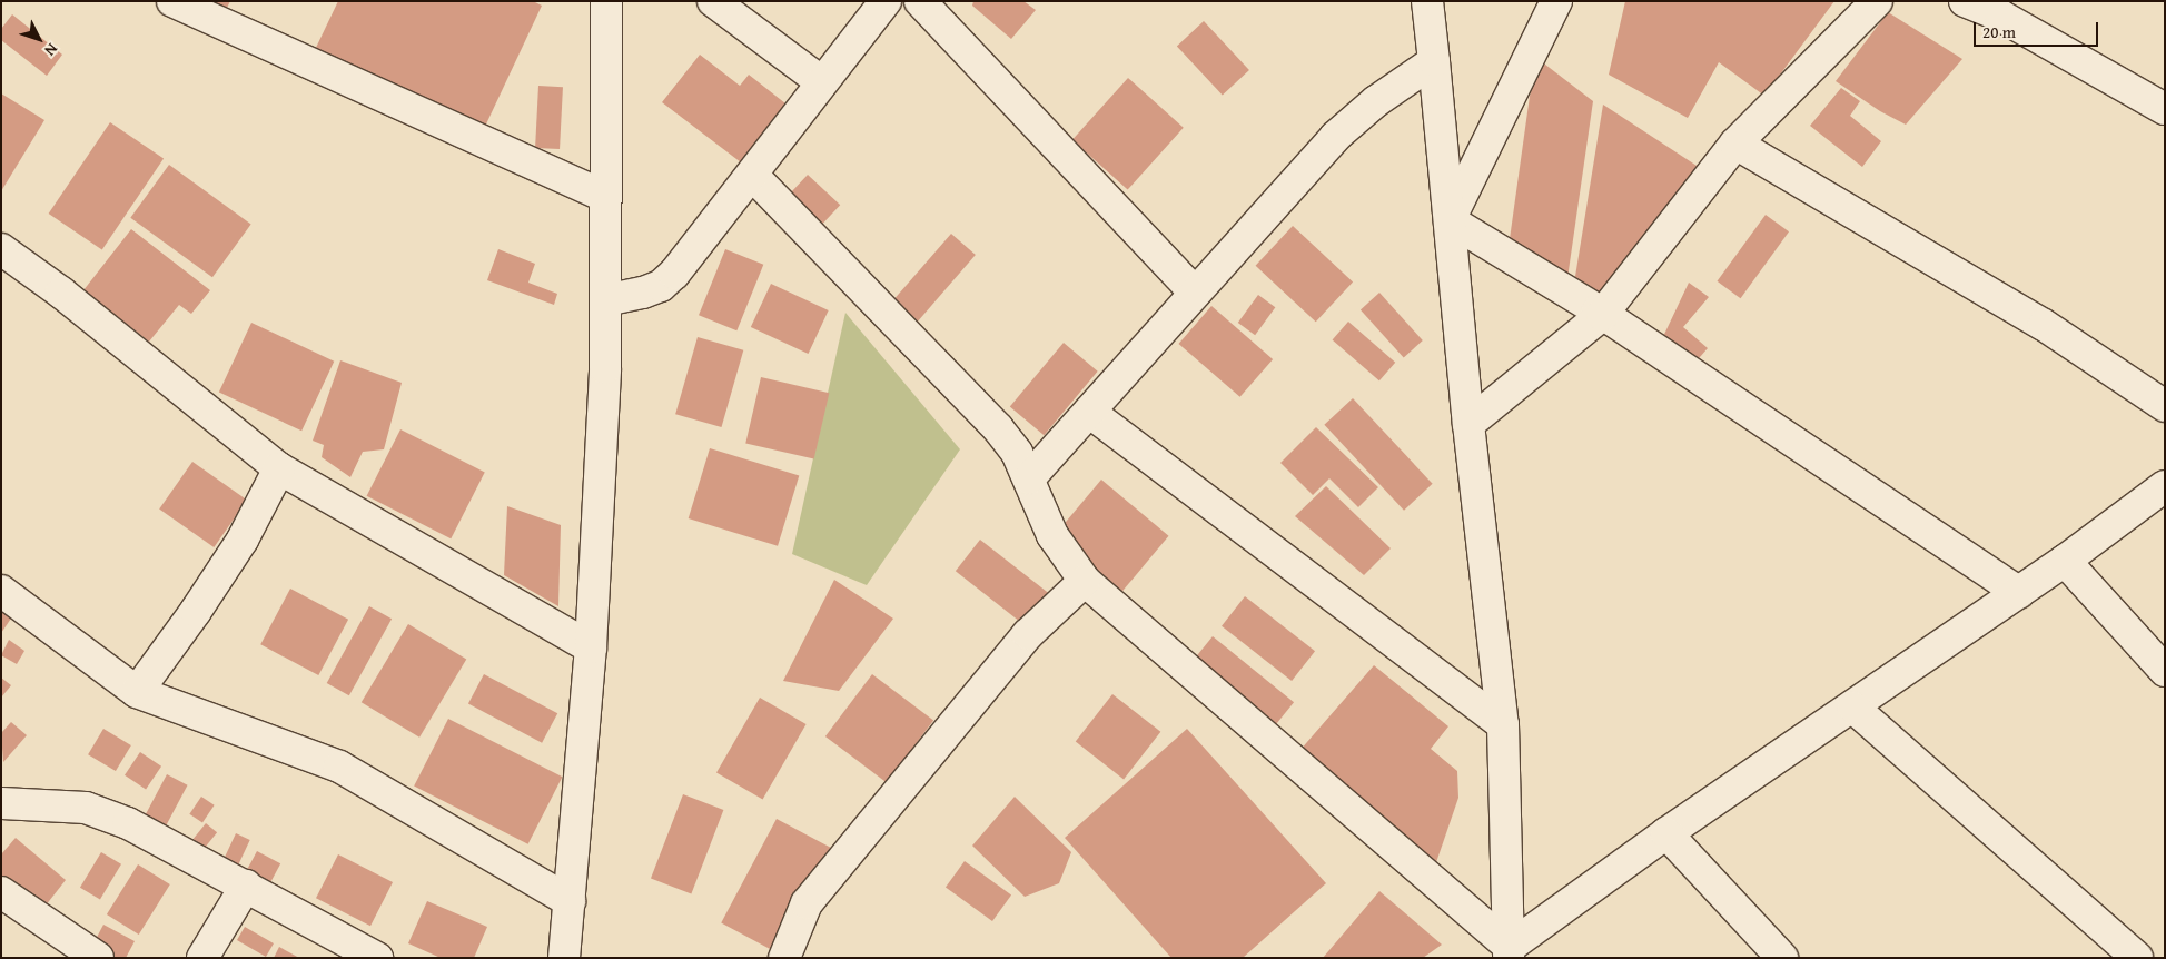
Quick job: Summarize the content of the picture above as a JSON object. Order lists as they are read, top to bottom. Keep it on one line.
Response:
{"scale_bar":"20 m","north":"bottom right"}
